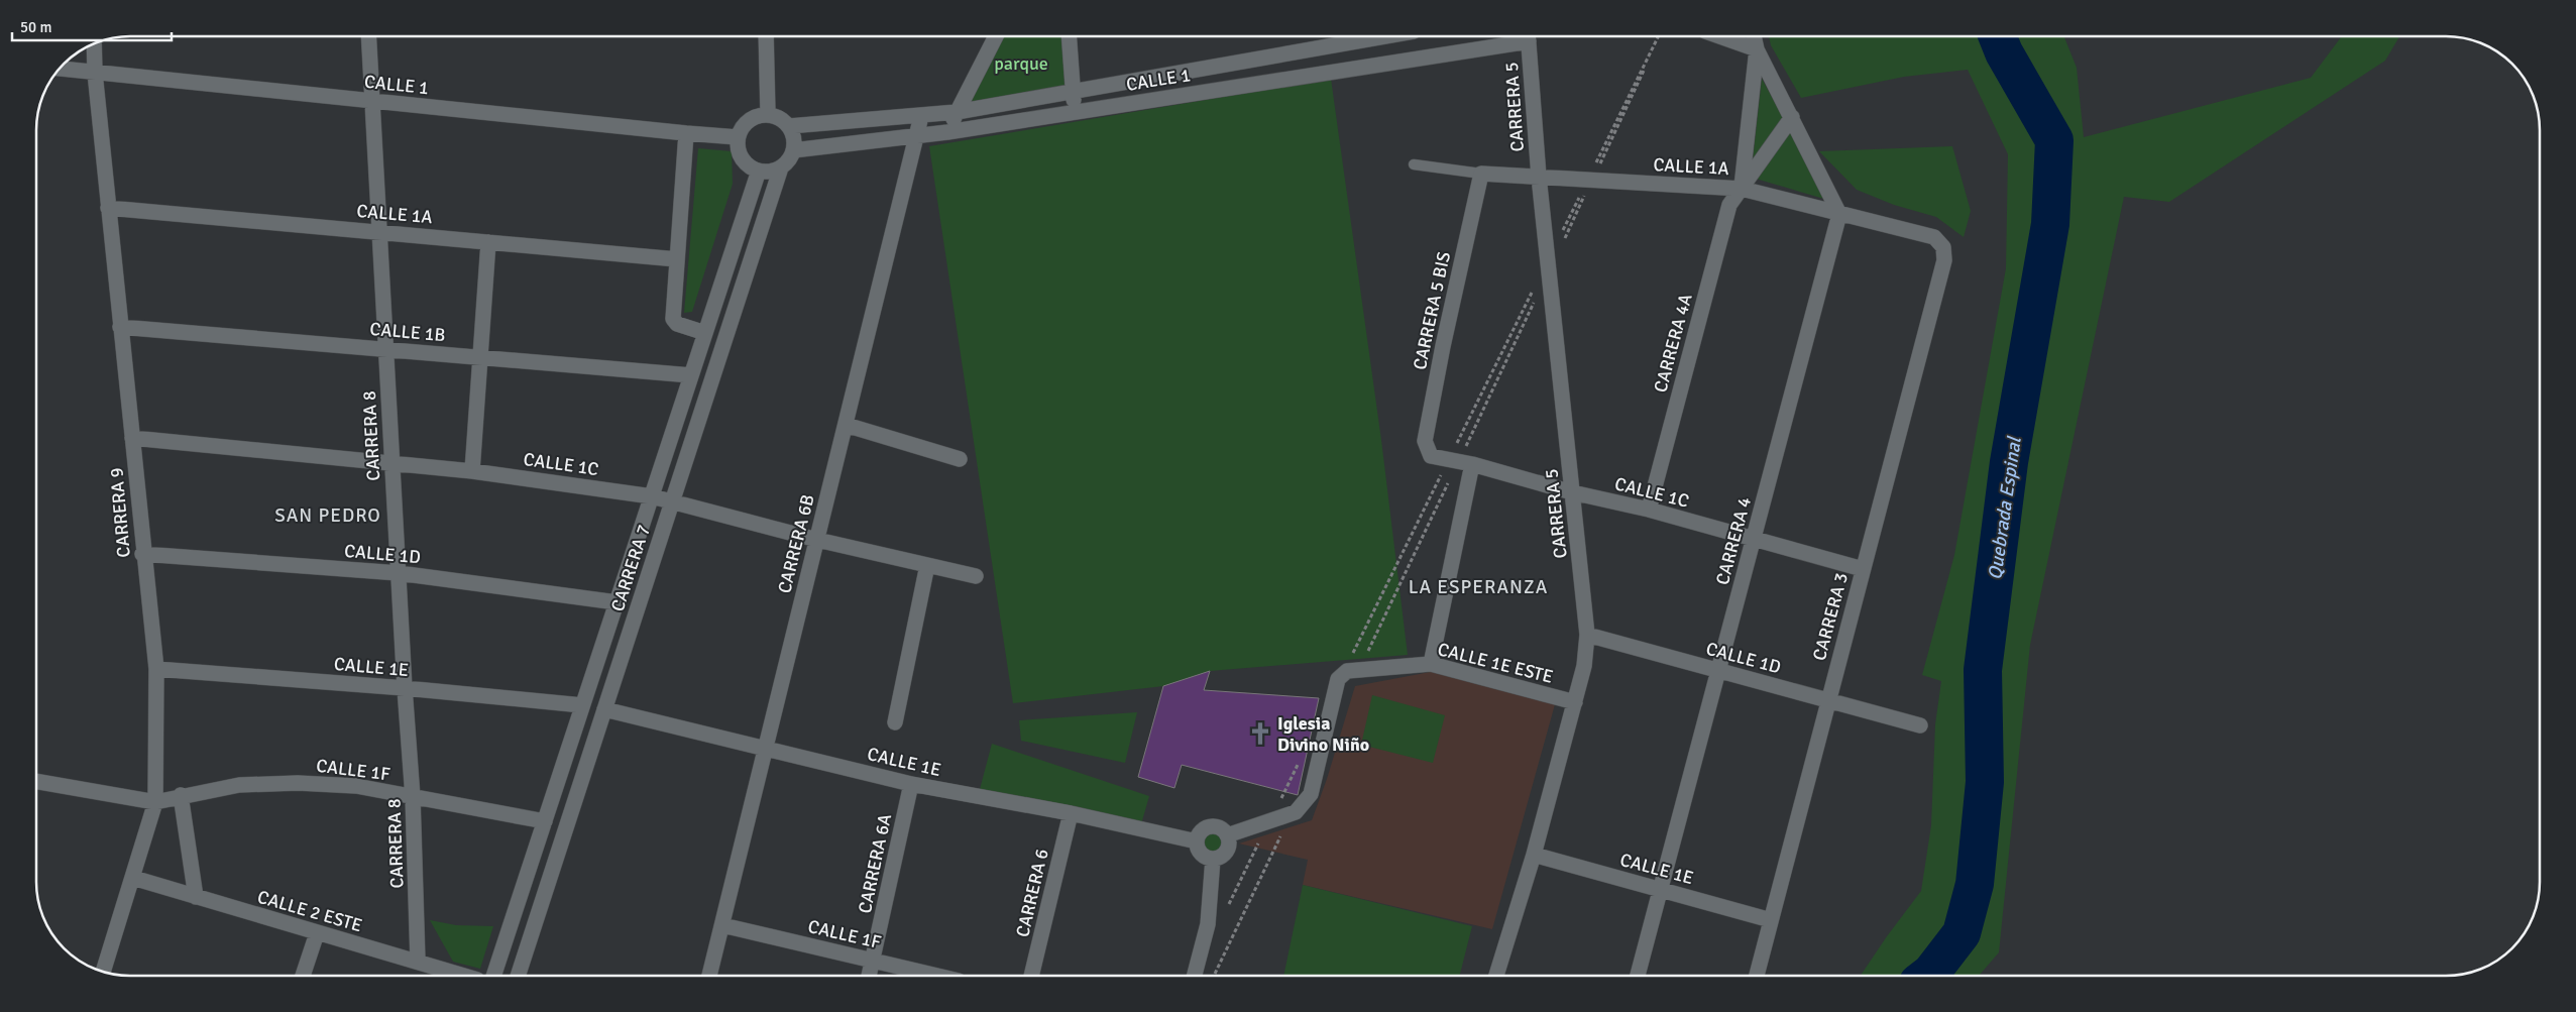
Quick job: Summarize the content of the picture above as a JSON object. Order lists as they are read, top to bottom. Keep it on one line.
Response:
{"streets":{"street":["CALLE 1","CARRERA 5","CALLE 1A","CARRERA 5 BIS","CALLE 1B","CARRERA 4A","CARRERA 8","CALLE 1C","CARRERA 9","CARRERA 4","CARRERA 6B","CALLE 1D","CARRERA 7","CARRERA 3","CALLE 1E ESTE","CALLE 1E","CALLE 1F","CARRERA 6A","CARRERA 6","CALLE 2 ESTE"]},"crossings":[["CALLE 1","CARRERA 5"],["CALLE 1","CARRERA 8"],["CALLE 1","CARRERA 9"],["CALLE 1","CARRERA 6B"],["CALLE 1","CARRERA 7"],["CARRERA 5","CALLE 1A"],["CARRERA 5","CALLE 1C"],["CARRERA 5","CALLE 1D"],["CARRERA 5","CALLE 1E ESTE"],["CARRERA 5","CALLE 1E"],["CALLE 1A","CARRERA 5 BIS"],["CALLE 1A","CARRERA 4A"],["CALLE 1A","CARRERA 8"],["CALLE 1A","CARRERA 9"],["CALLE 1A","CARRERA 4"],["CALLE 1A","CARRERA 3"],["CARRERA 5 BIS","CALLE 1C"],["CALLE 1B","CARRERA 8"],["CALLE 1B","CARRERA 9"],["CALLE 1B","CARRERA 7"],["CARRERA 4A","CALLE 1C"],["CARRERA 8","CALLE 1C"],["CARRERA 8","CALLE 1D"],["CARRERA 8","CALLE 1E"],["CARRERA 8","CALLE 1F"],["CARRERA 8","CALLE 2 ESTE"],["CALLE 1C","CARRERA 9"],["CALLE 1C","CARRERA 4"],["CALLE 1C","CARRERA 6B"],["CALLE 1C","CARRERA 7"],["CALLE 1C","CARRERA 3"],["CARRERA 9","CALLE 1D"],["CARRERA 9","CALLE 1E"],["CARRERA 9","CALLE 1F"],["CARRERA 9","CALLE 2 ESTE"],["CARRERA 4","CALLE 1D"],["CARRERA 4","CALLE 1E"],["CARRERA 6B","CALLE 1E"],["CARRERA 6B","CALLE 1F"],["CALLE 1D","CARRERA 7"],["CALLE 1D","CARRERA 3"],["CARRERA 7","CALLE 1E"],["CARRERA 7","CALLE 1F"],["CARRERA 3","CALLE 1E"],["CALLE 1E","CARRERA 6A"],["CALLE 1E","CARRERA 6"],["CALLE 1F","CARRERA 6A"]],"districts":["SAN PEDRO","LA ESPERANZA"],"water":["Quebrada Espinal"],"parks":["parque"],"places":{"church":["Iglesia Divino Niño"]},"scale_bar":"50 m"}
